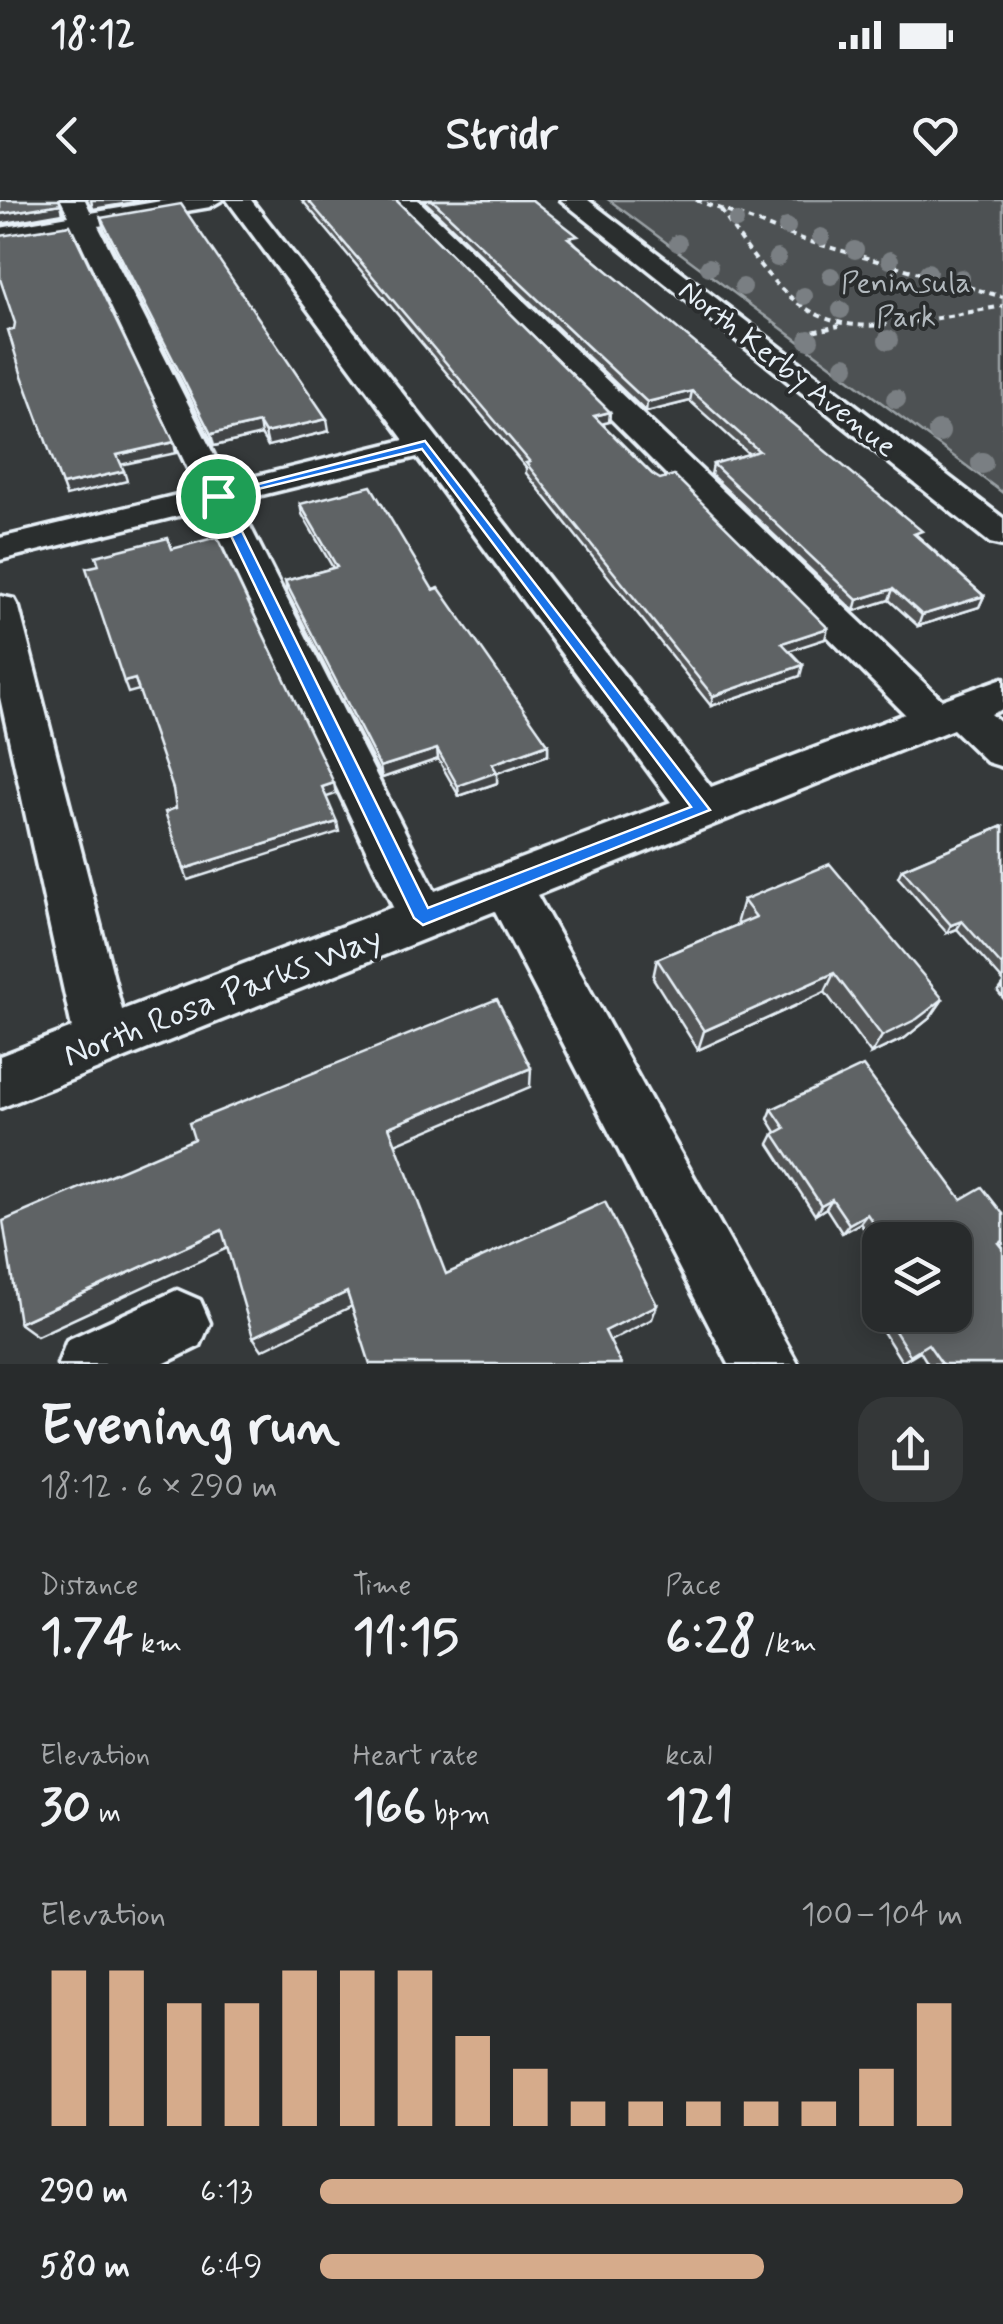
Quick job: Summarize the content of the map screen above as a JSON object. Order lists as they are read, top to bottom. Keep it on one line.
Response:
{"streets":{"street":["North Kerby Avenue","North Rosa Parks Way"]},"parks":["Peninsula Park"],"page":{"status":"18:12","header":"Stridr","heading":["Evening run","18:12 · 6 × 290 m"],"stats":[["Distance","1.74 km"],["Time","11:15"],["Pace","6:28 /km"],["Elevation","30 m"],["Heart rate","166 bpm"],["kcal","121"]],"chart":["Elevation","100–104 m"],"list":[{"name":"290 m","note":"6:13"},{"name":"580 m","note":"6:49"}]}}
